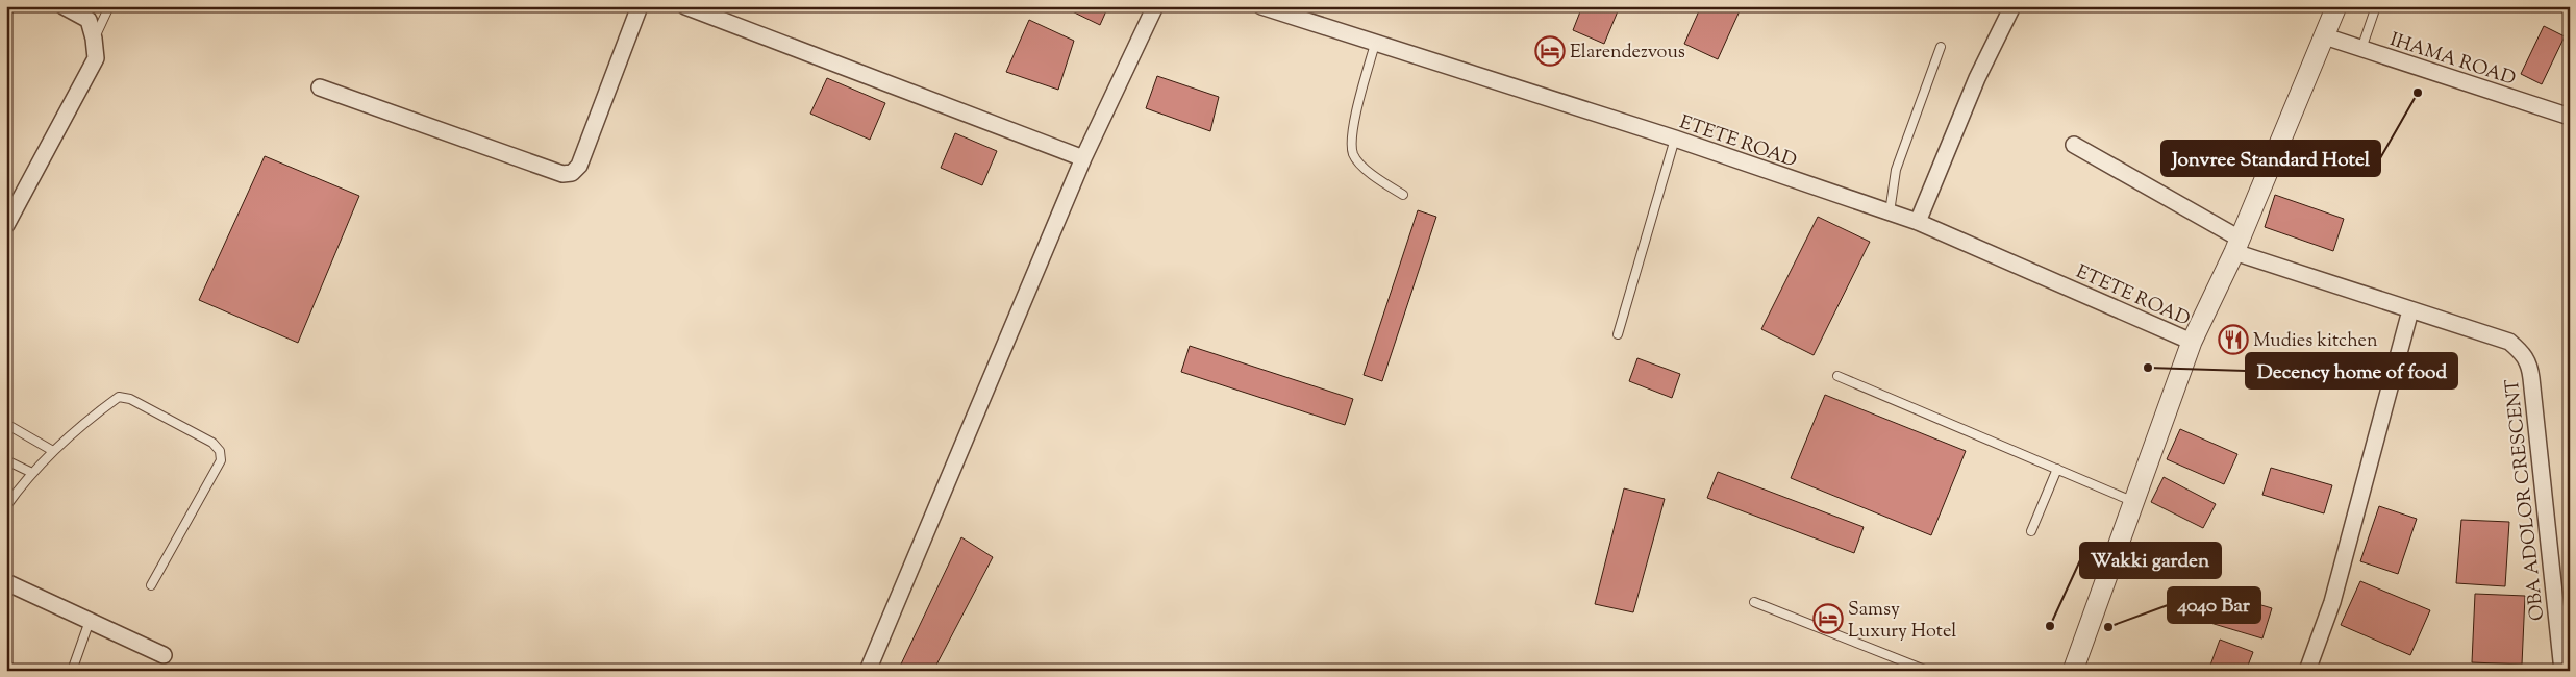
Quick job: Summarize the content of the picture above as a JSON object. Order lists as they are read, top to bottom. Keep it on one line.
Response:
{"streets":{"street":["IHAMA ROAD","ETETE ROAD","OBA ADOLOR CRESCENT"]},"places":{"hotel":["Elarendezvous","Samsy Luxury Hotel"],"other":["Jonvree Standard Hotel","Decency home of food","Wakki garden","4040 Bar"],"restaurant":["Mudies kitchen"]}}
